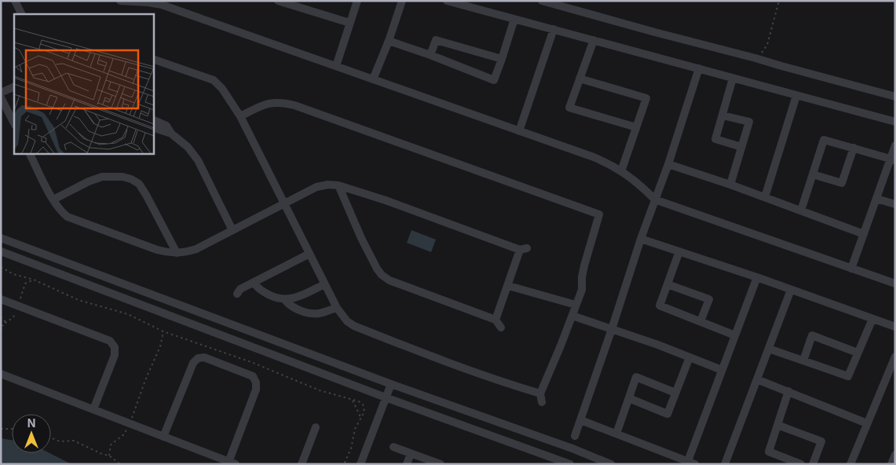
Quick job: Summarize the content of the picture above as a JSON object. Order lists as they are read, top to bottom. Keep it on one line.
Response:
{"north":"top"}
